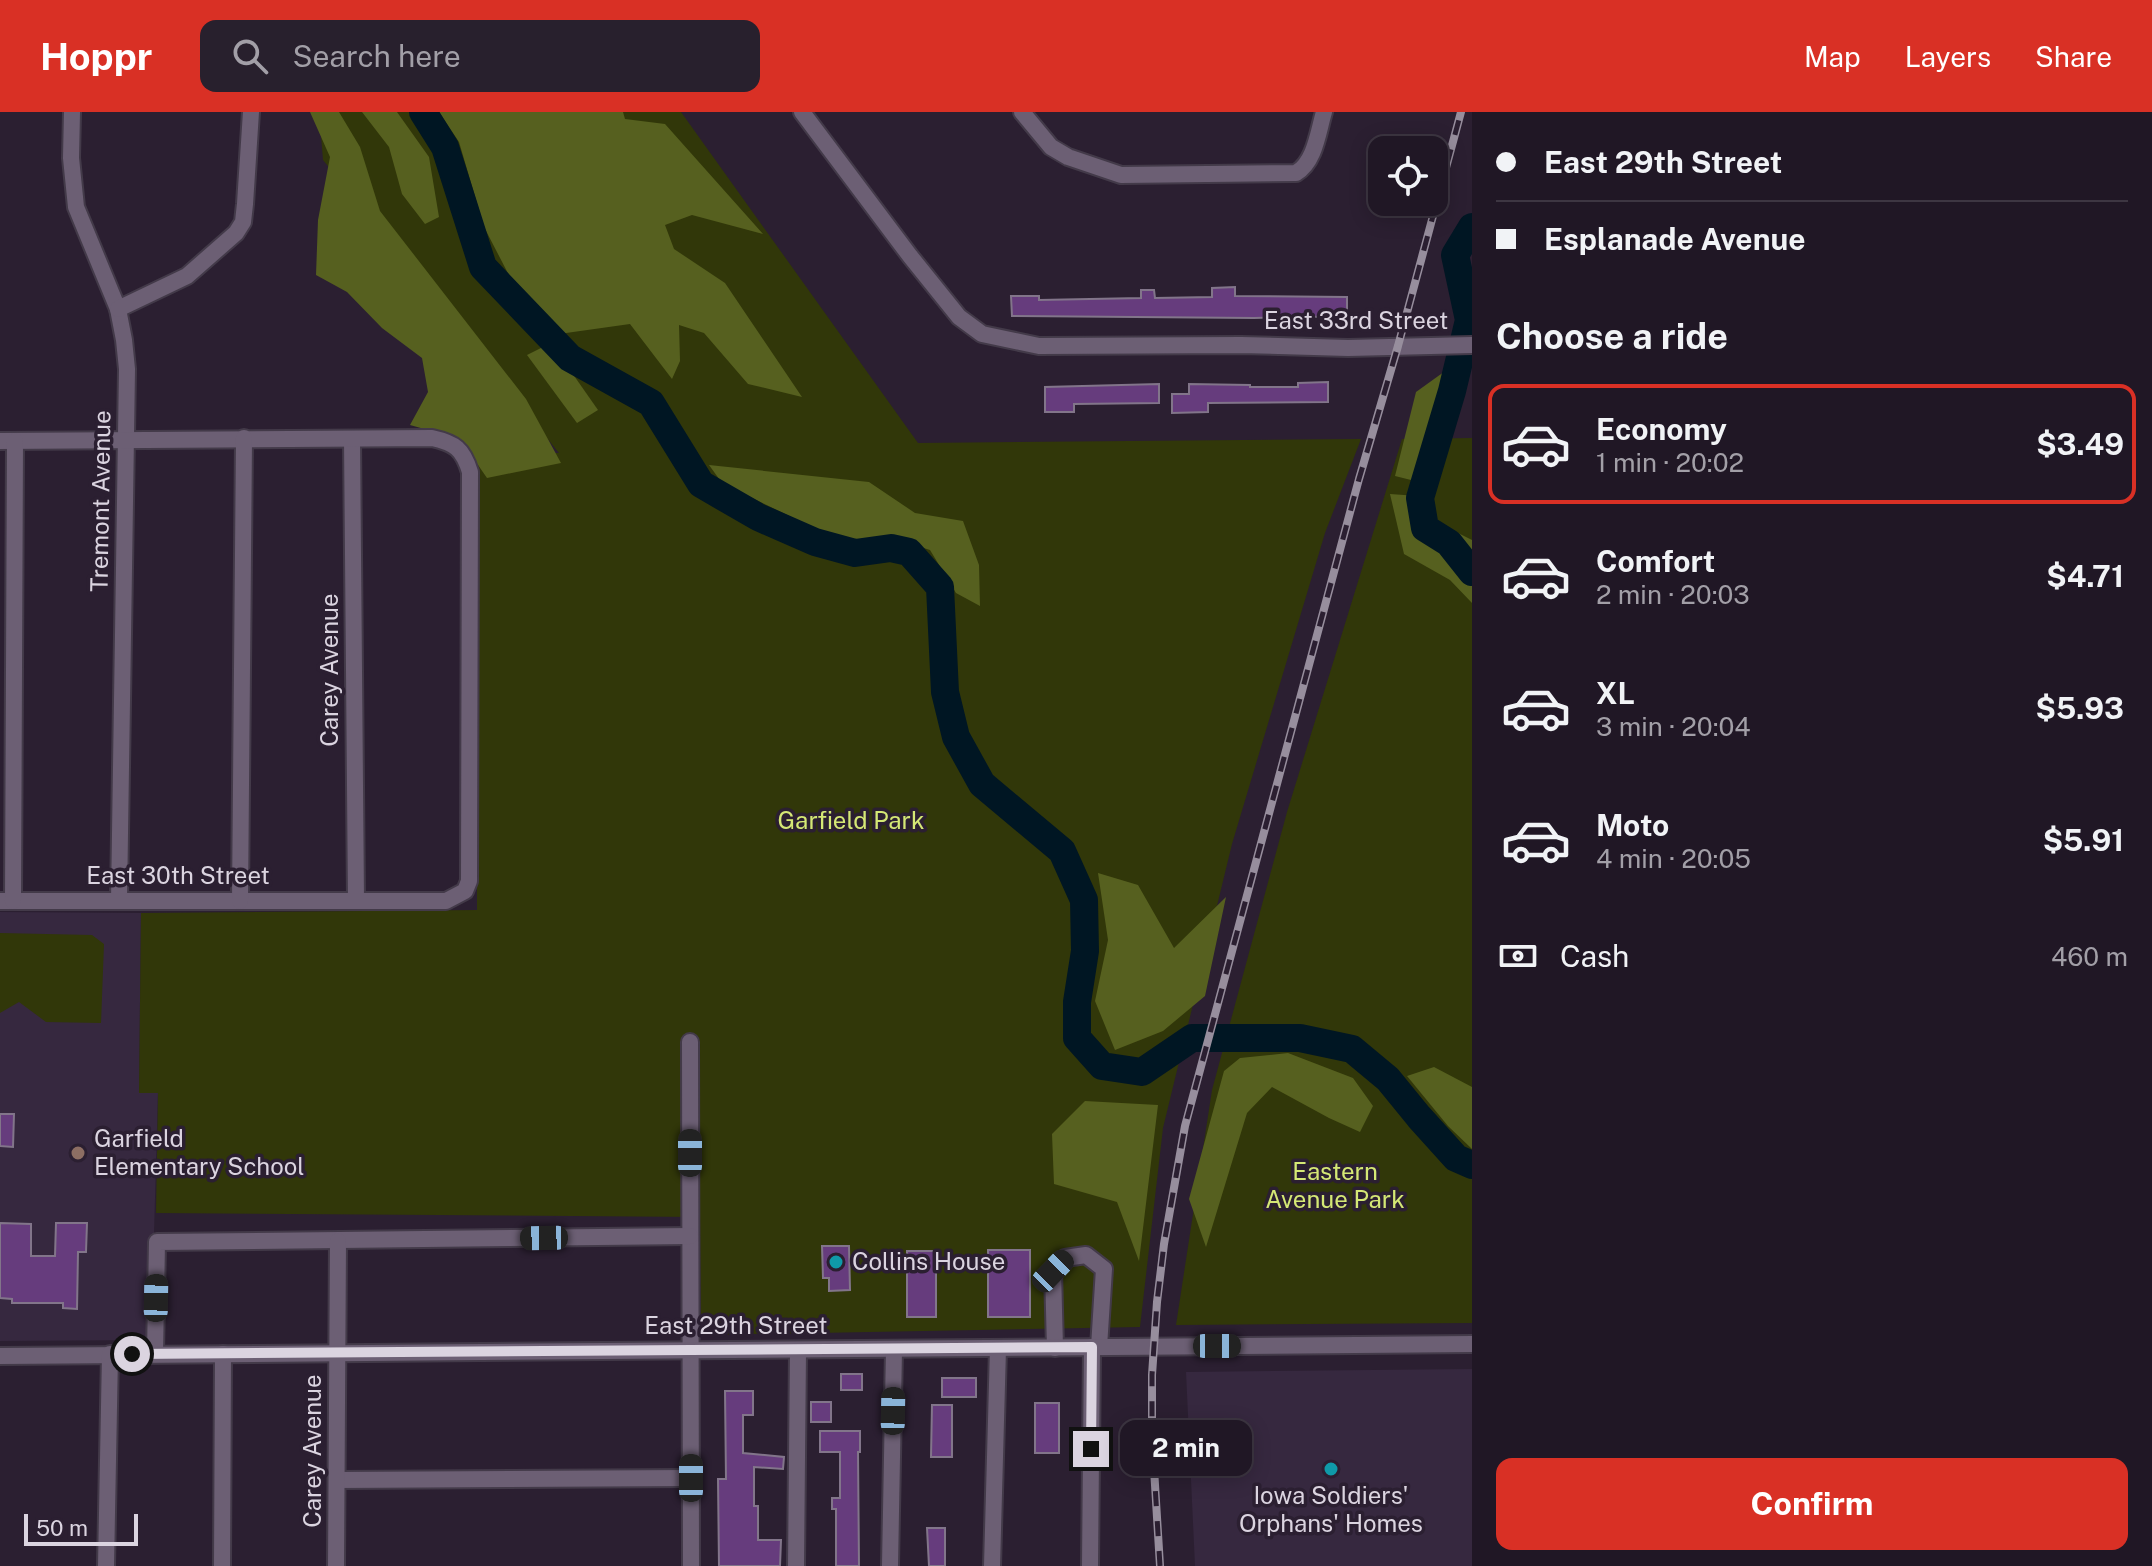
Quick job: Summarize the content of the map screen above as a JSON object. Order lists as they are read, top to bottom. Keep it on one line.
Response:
{"streets":{"street":["East 33rd Street","Tremont Avenue","Carey Avenue","East 30th Street","East 29th Street"]},"crossings":[["Tremont Avenue","East 30th Street"],["Carey Avenue","East 30th Street"],["Carey Avenue","East 29th Street"]],"parks":["Garfield Park","Eastern Avenue Park"],"places":["Garfield Elementary School","Collins House","Iowa Soldiers' Orphans' Homes"],"scale_bar":"50 m","page":{"header":"Hoppr","search":"Search here","nav":["Map","Layers","Share"],"banner":["East 29th Street","Esplanade Avenue"],"heading":"Choose a ride","list":[{"name":"Economy","note":"1 min · 20:02","value":"$3.49"},{"name":"Comfort","note":"2 min · 20:03","value":"$4.71"},{"name":"XL","note":"3 min · 20:04","value":"$5.93"},{"name":"Moto","note":"4 min · 20:05","value":"$5.91"}],"pay":["Cash","460 m"],"bubble":"2 min","buttons":"Confirm","scale":"50 m"}}
